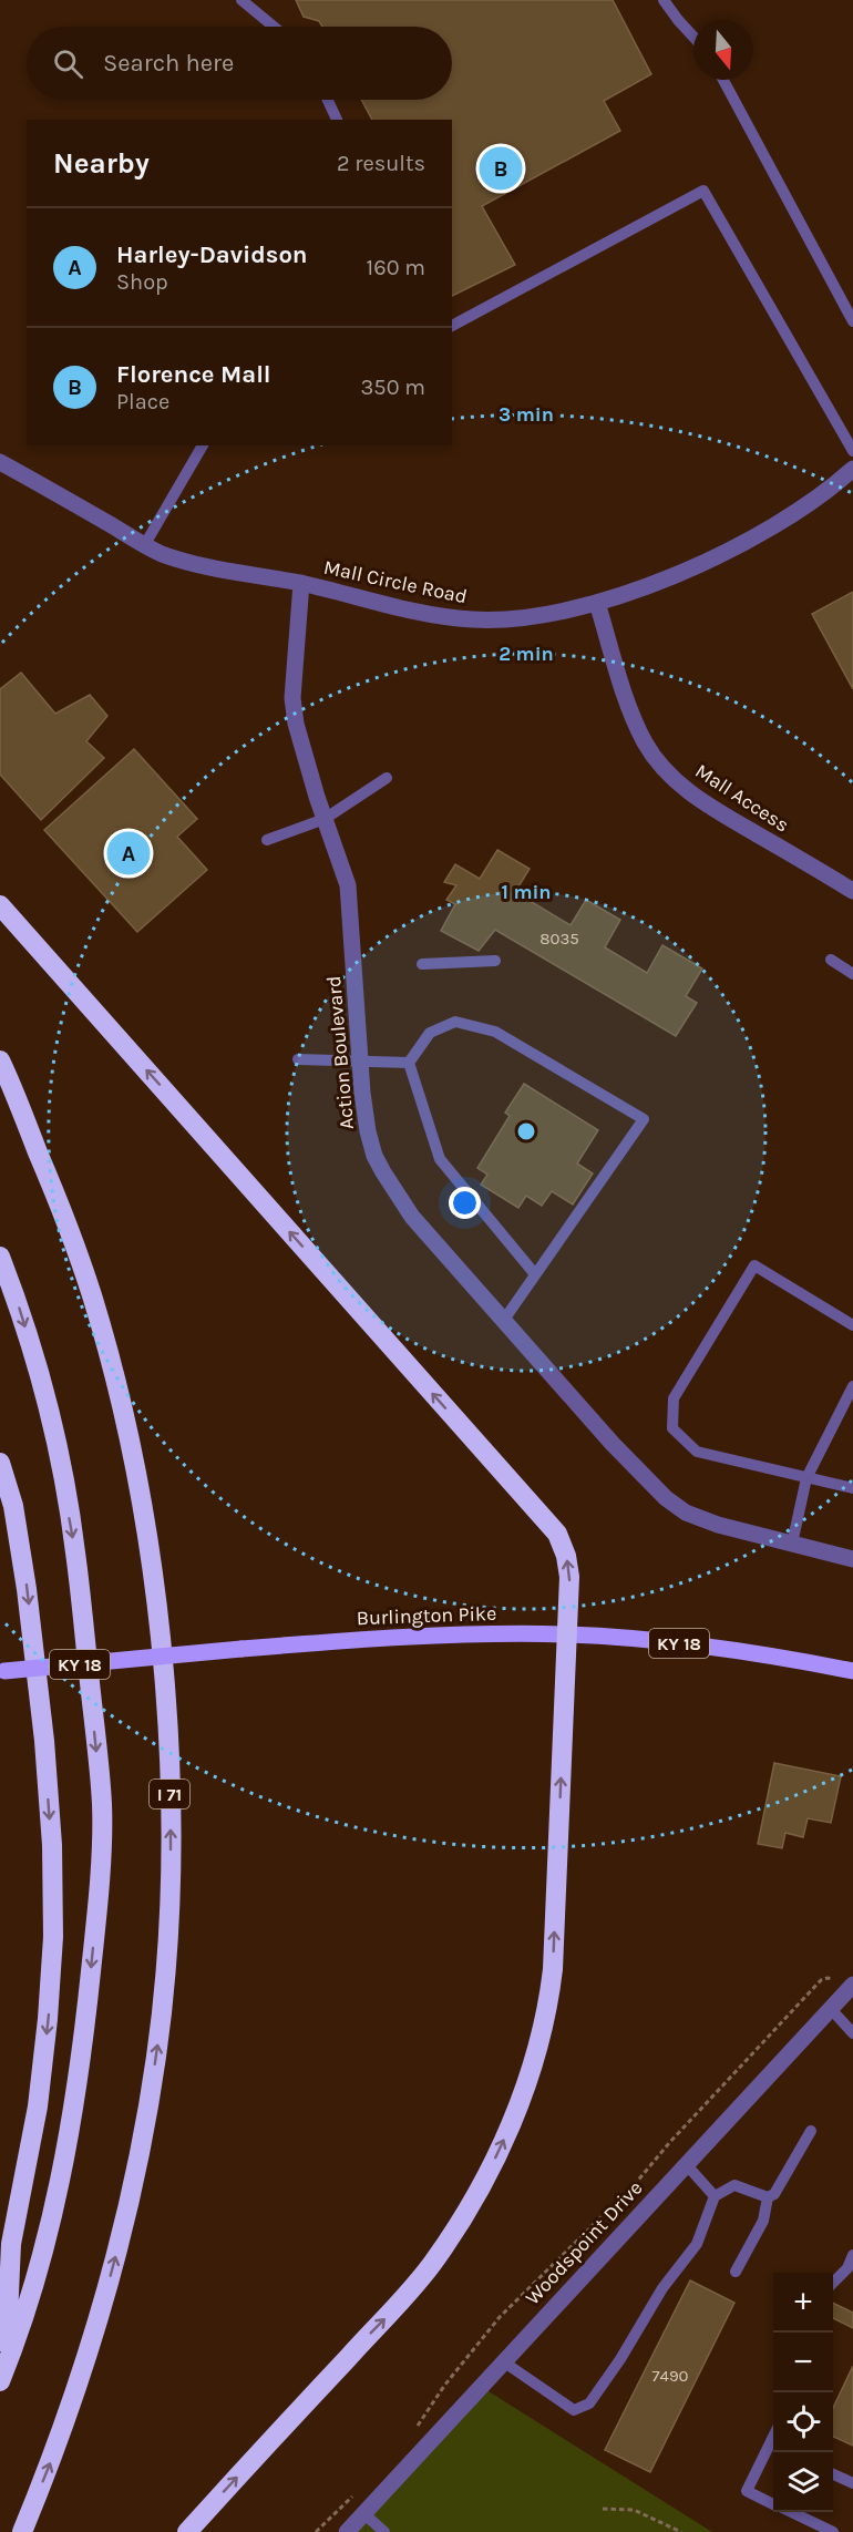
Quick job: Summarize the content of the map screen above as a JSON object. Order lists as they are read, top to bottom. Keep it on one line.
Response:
{"streets":{"highway":["I 71"],"main road":["Burlington Pike","KY 18"],"street":["Mall Circle Road","Mall Access","Action Boulevard","Woodspoint Drive"]},"crossings":[["Mall Circle Road","Mall Access"],["Mall Circle Road","Action Boulevard"]],"house_numbers":["8035","7490"],"north":"bottom","page":{"search":"Search here","heading":["Nearby","2 results"],"pins":["B","A"],"list":[{"mark":"A","name":"Harley-Davidson","note":"Shop","value":"160 m"},{"mark":"B","name":"Florence Mall","note":"Place","value":"350 m"}],"map_buttons":["+","−"]},"rings":["3 min","2 min","1 min"]}
